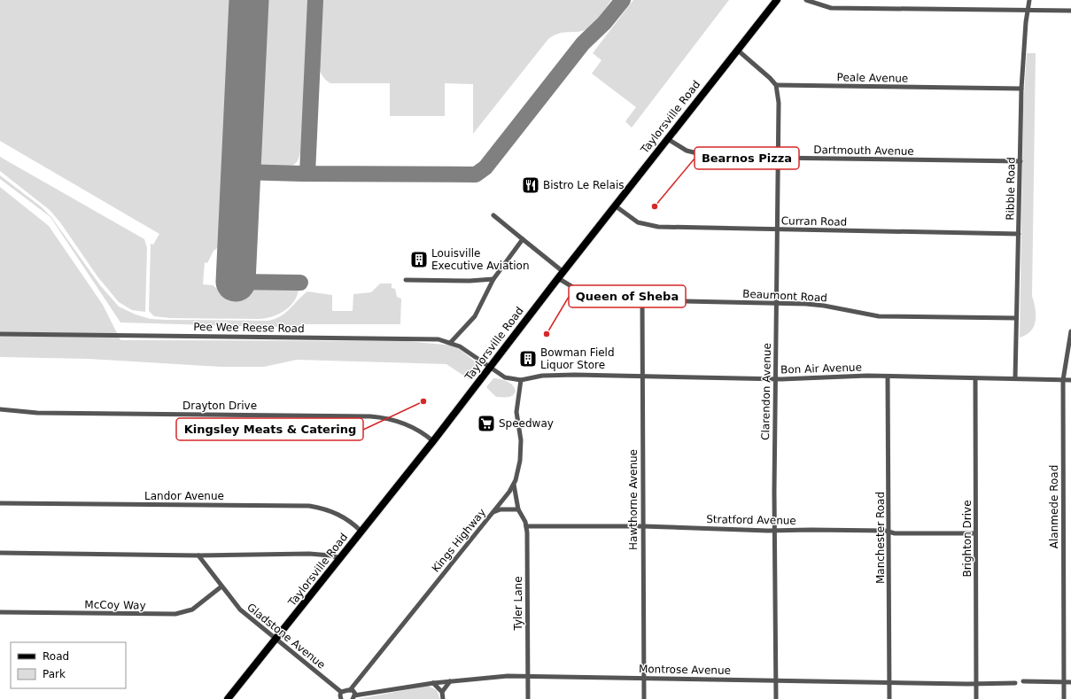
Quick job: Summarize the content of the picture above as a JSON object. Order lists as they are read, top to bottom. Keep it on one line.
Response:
{"streets":{"main road":["Taylorsville Road"],"street":["Peale Avenue","Dartmouth Avenue","Ribble Road","Curran Road","Beaumont Road","Pee Wee Reese Road","Bon Air Avenue","Clarendon Avenue","Drayton Drive","Landor Avenue","Hawthorne Avenue","Alanmede Road","Stratford Avenue","Manchester Road","Brighton Drive","Kings Highway","Tyler Lane","McCoy Way","Gladstone Avenue","Montrose Avenue"]},"crossings":[["Peale Avenue","Ribble Road"],["Peale Avenue","Clarendon Avenue"],["Taylorsville Road","Dartmouth Avenue"],["Taylorsville Road","Curran Road"],["Taylorsville Road","Beaumont Road"],["Taylorsville Road","Pee Wee Reese Road"],["Taylorsville Road","Bon Air Avenue"],["Taylorsville Road","Drayton Drive"],["Taylorsville Road","Landor Avenue"],["Taylorsville Road","Gladstone Avenue"],["Dartmouth Avenue","Ribble Road"],["Dartmouth Avenue","Clarendon Avenue"],["Ribble Road","Curran Road"],["Ribble Road","Beaumont Road"],["Ribble Road","Bon Air Avenue"],["Curran Road","Clarendon Avenue"],["Beaumont Road","Clarendon Avenue"],["Beaumont Road","Hawthorne Avenue"],["Pee Wee Reese Road","Bon Air Avenue"],["Bon Air Avenue","Clarendon Avenue"],["Bon Air Avenue","Hawthorne Avenue"],["Bon Air Avenue","Alanmede Road"],["Bon Air Avenue","Manchester Road"],["Bon Air Avenue","Brighton Drive"],["Bon Air Avenue","Kings Highway"],["Clarendon Avenue","Stratford Avenue"],["Clarendon Avenue","Montrose Avenue"],["Hawthorne Avenue","Stratford Avenue"],["Hawthorne Avenue","Montrose Avenue"],["Stratford Avenue","Manchester Road"],["Stratford Avenue","Brighton Drive"],["Stratford Avenue","Tyler Lane"],["Manchester Road","Montrose Avenue"],["Brighton Drive","Montrose Avenue"],["Kings Highway","Tyler Lane"],["Tyler Lane","Montrose Avenue"],["McCoy Way","Gladstone Avenue"]],"places":{"restaurant":["Bistro Le Relais"],"other":["Bearnos Pizza","Queen of Sheba","Kingsley Meats & Catering"],"building":["Louisville Executive Aviation","Bowman Field Liquor Store"],"supermarket":["Speedway"]},"legend":["Road","Park"]}
